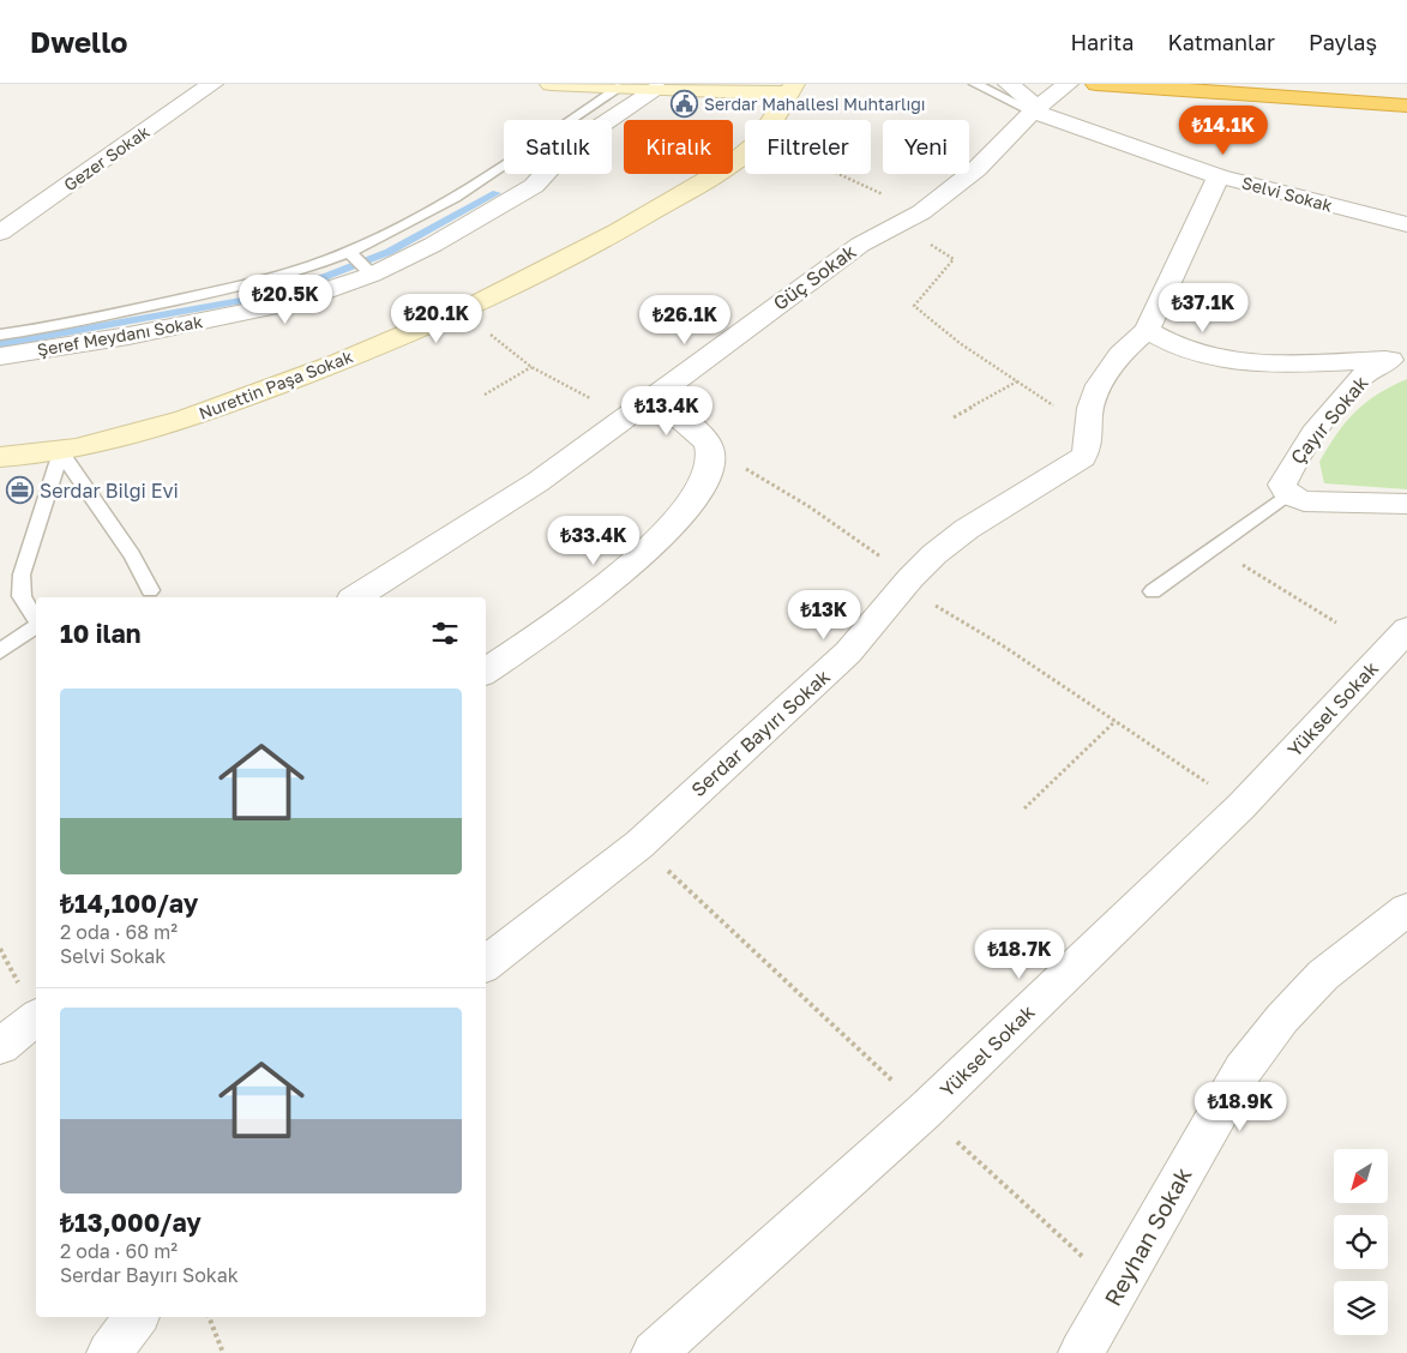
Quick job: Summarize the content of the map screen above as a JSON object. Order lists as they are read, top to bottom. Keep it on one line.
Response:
{"streets":{"street":["Gezer Sokak","Selvi Sokak","Güç Sokak","Şeref Meydanı Sokak","Nurettin Paşa Sokak","Çayır Sokak","Yüksel Sokak","Serdar Bayırı Sokak","Reyhan Sokak"]},"crossings":[["Selvi Sokak","Güç Sokak"]],"places":{"public building":["Serdar Mahallesi Muhtarlığı"],"office":["Serdar Bilgi Evi"]},"north":"bottom left","page":{"header":"Dwello","nav":["Harita","Katmanlar","Paylaş"],"price":["₺14.1K","₺20.5K","₺37.1K","₺20.1K","₺26.1K","₺13.4K","₺33.4K","₺13K","₺18.7K","₺18.9K"],"chip":["Satılık","Kiralık","Filtreler","Yeni"],"heading":"10 ilan","list":[{"name":"₺14,100/ay","note":"2 oda · 68 m² · Selvi Sokak"},{"name":"₺13,000/ay","note":"2 oda · 60 m² · Serdar Bayırı Sokak"}]}}
